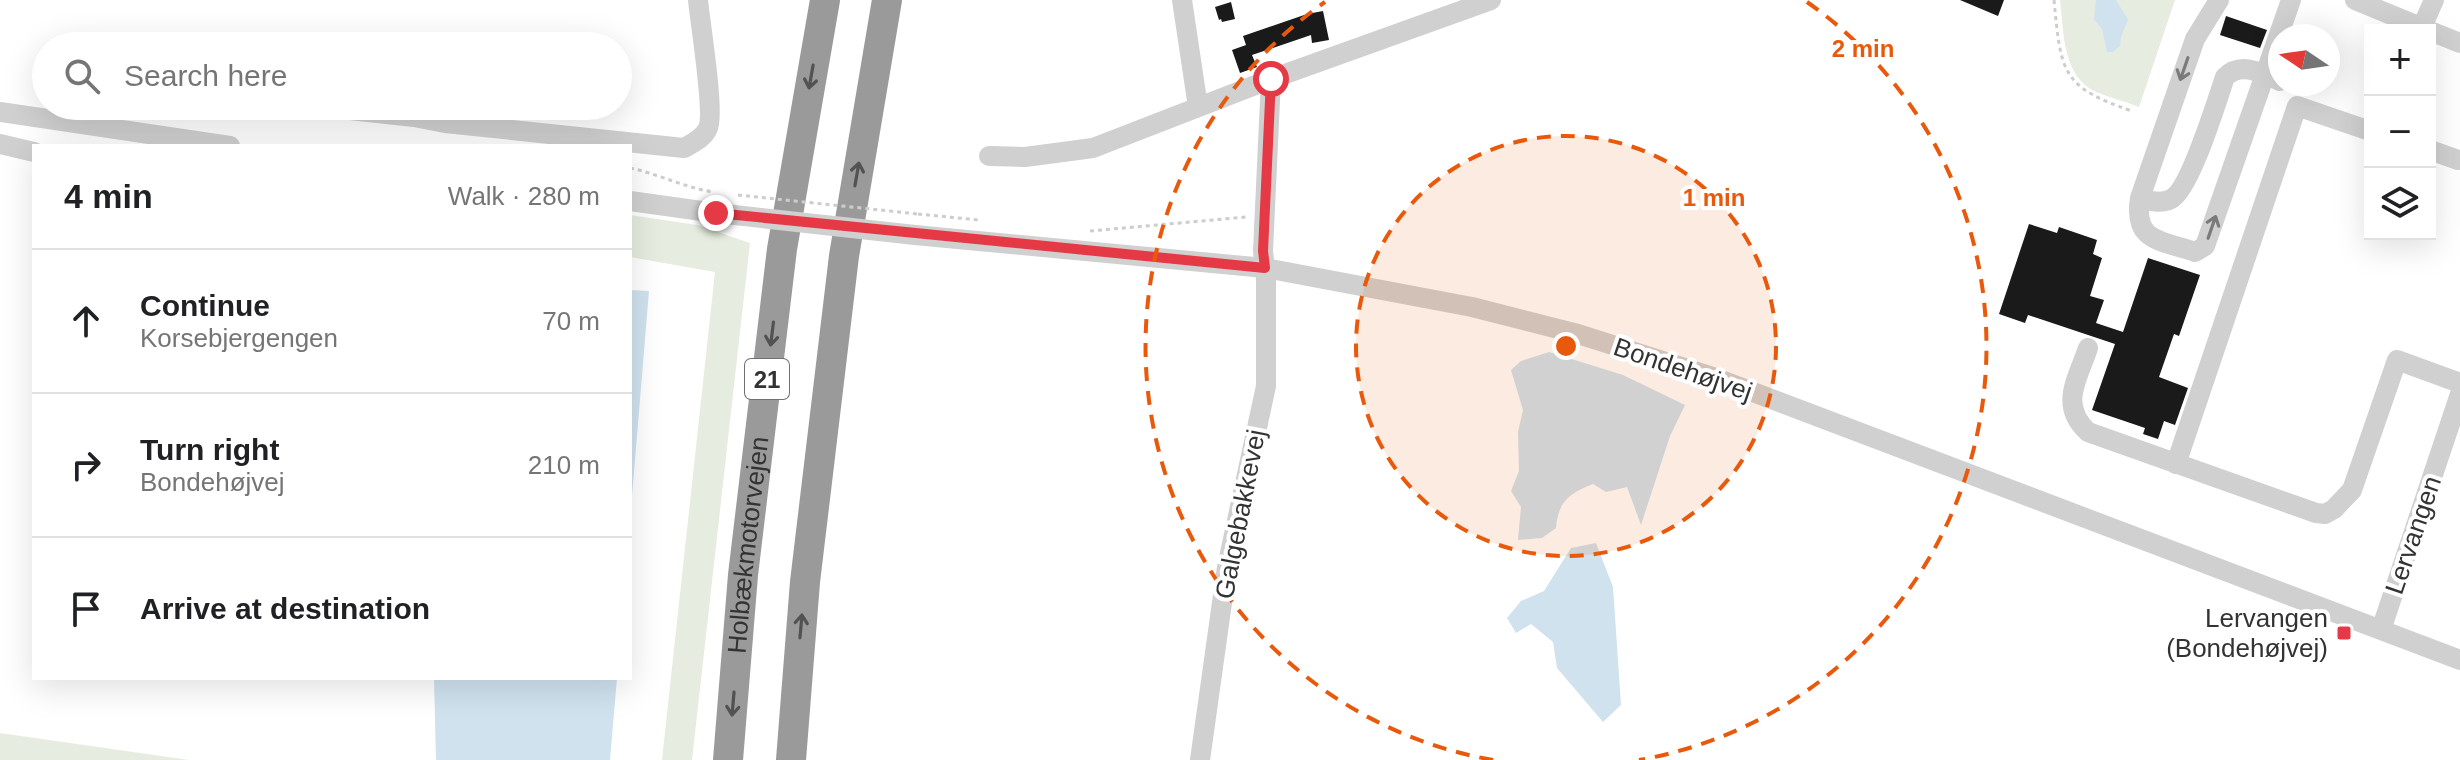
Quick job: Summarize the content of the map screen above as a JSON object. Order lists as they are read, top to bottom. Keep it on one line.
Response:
{"streets":{"highway":["21","Holbækmotorvejen"],"street":["Bondehøjvej","Galgebakkevej","Lervangen"]},"crossings":[["Bondehøjvej","Galgebakkevej"],["Bondehøjvej","Lervangen"]],"places":{"transit":["Lervangen (Bondehøjvej)"]},"north":"left","page":{"map_buttons":["+","−"],"search":"Search here","heading":["4 min","Walk · 280 m"],"list":[["Continue","Korsebjergengen","70 m"],["Turn right","Bondehøjvej","210 m"],"Arrive at destination"]},"rings":["2 min","1 min"]}
